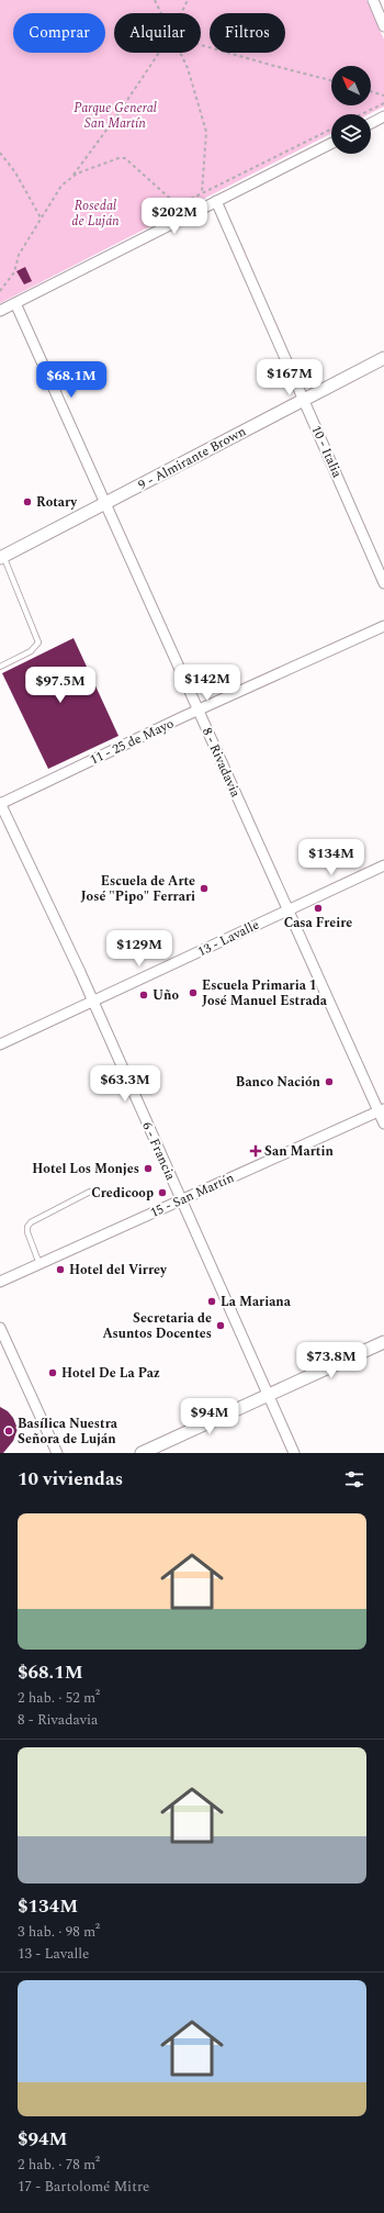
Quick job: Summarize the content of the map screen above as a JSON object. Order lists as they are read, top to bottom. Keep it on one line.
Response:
{"streets":{"street":["10 - Italia","9 - Almirante Brown","11 - 25 de Mayo","8 - Rivadavia","13 - Lavalle","6 - Francia","15 - San Martín"]},"crossings":[["10 - Italia","9 - Almirante Brown"],["9 - Almirante Brown","8 - Rivadavia"],["11 - 25 de Mayo","8 - Rivadavia"],["11 - 25 de Mayo","6 - Francia"],["8 - Rivadavia","13 - Lavalle"],["8 - Rivadavia","15 - San Martín"],["13 - Lavalle","6 - Francia"],["6 - Francia","15 - San Martín"]],"parks":["Parque General San Martín","Rosedal de Luján"],"places":{"other":["Rotary","Escuela de Arte José \"Pipo\" Ferrari","Casa Freire","Escuela Primaria 1 José Manuel Estrada","Uño","Banco Nación","Hotel Los Monjes","Credicoop","Hotel del Virrey","La Mariana","Secretaria de Asuntos Docentes","Hotel De La Paz","Basílica Nuestra Señora de Luján"],"health":["San Martin"]},"north":"top left","page":{"chip":["Comprar","Alquilar","Filtros"],"price":["$202M","$167M","$68.1M","$142M","$97.5M","$134M","$129M","$63.3M","$73.8M","$94M"],"heading":"10 viviendas","list":[{"name":"$68.1M","note":"2 hab. · 52 m² · 8 - Rivadavia"},{"name":"$134M","note":"3 hab. · 98 m² · 13 - Lavalle"},{"name":"$94M","note":"2 hab. · 78 m² · 17 - Bartolomé Mitre"}]}}
